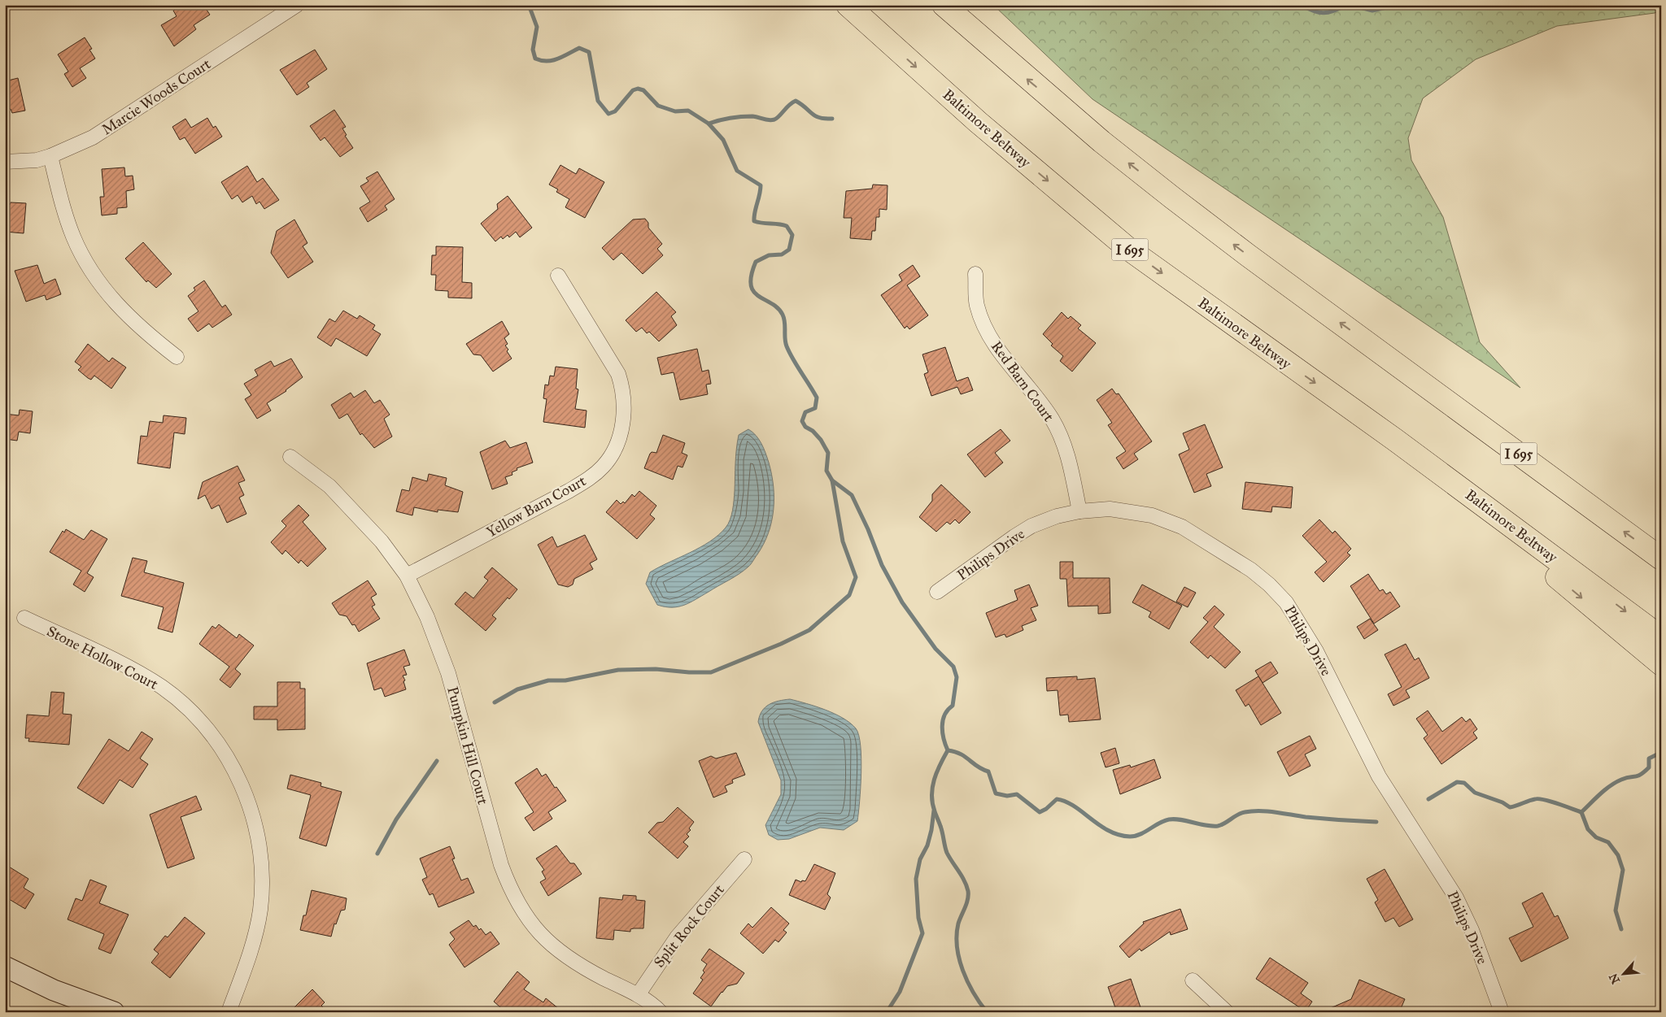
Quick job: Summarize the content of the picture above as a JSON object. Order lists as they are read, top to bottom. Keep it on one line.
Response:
{"streets":{"highway":["Baltimore Beltway","I 695"],"street":["Marcie Woods Court","Red Barn Court","Yellow Barn Court","Philips Drive","Stone Hollow Court","Pumpkin Hill Court","Split Rock Court"]},"crossings":[["Red Barn Court","Philips Drive"],["Yellow Barn Court","Pumpkin Hill Court"],["Pumpkin Hill Court","Split Rock Court"]],"north":"bottom left"}
